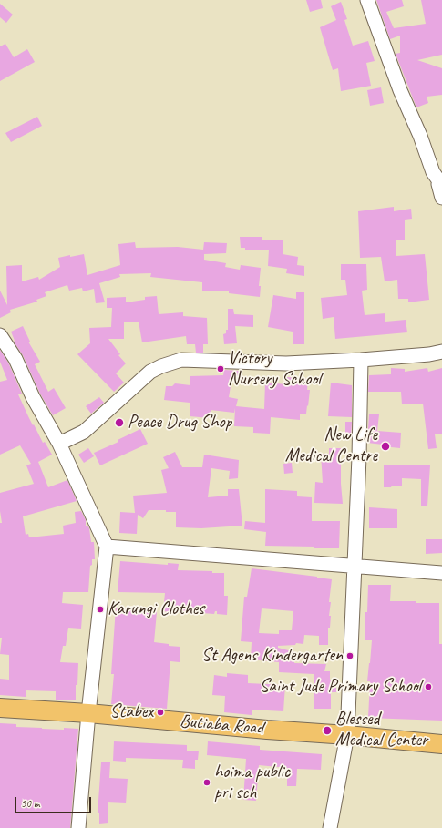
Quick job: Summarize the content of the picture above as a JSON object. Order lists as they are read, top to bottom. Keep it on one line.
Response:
{"streets":{"main road":["Butiaba Road"]},"places":["Victory Nursery School","Peace Drug Shop","New Life Medical Centre","Karungi Clothes","St Agens Kindergarten","Saint Jude Primary School","Stabex","Blessed Medical Center","hoima public pri sch"],"scale_bar":"50 m"}
